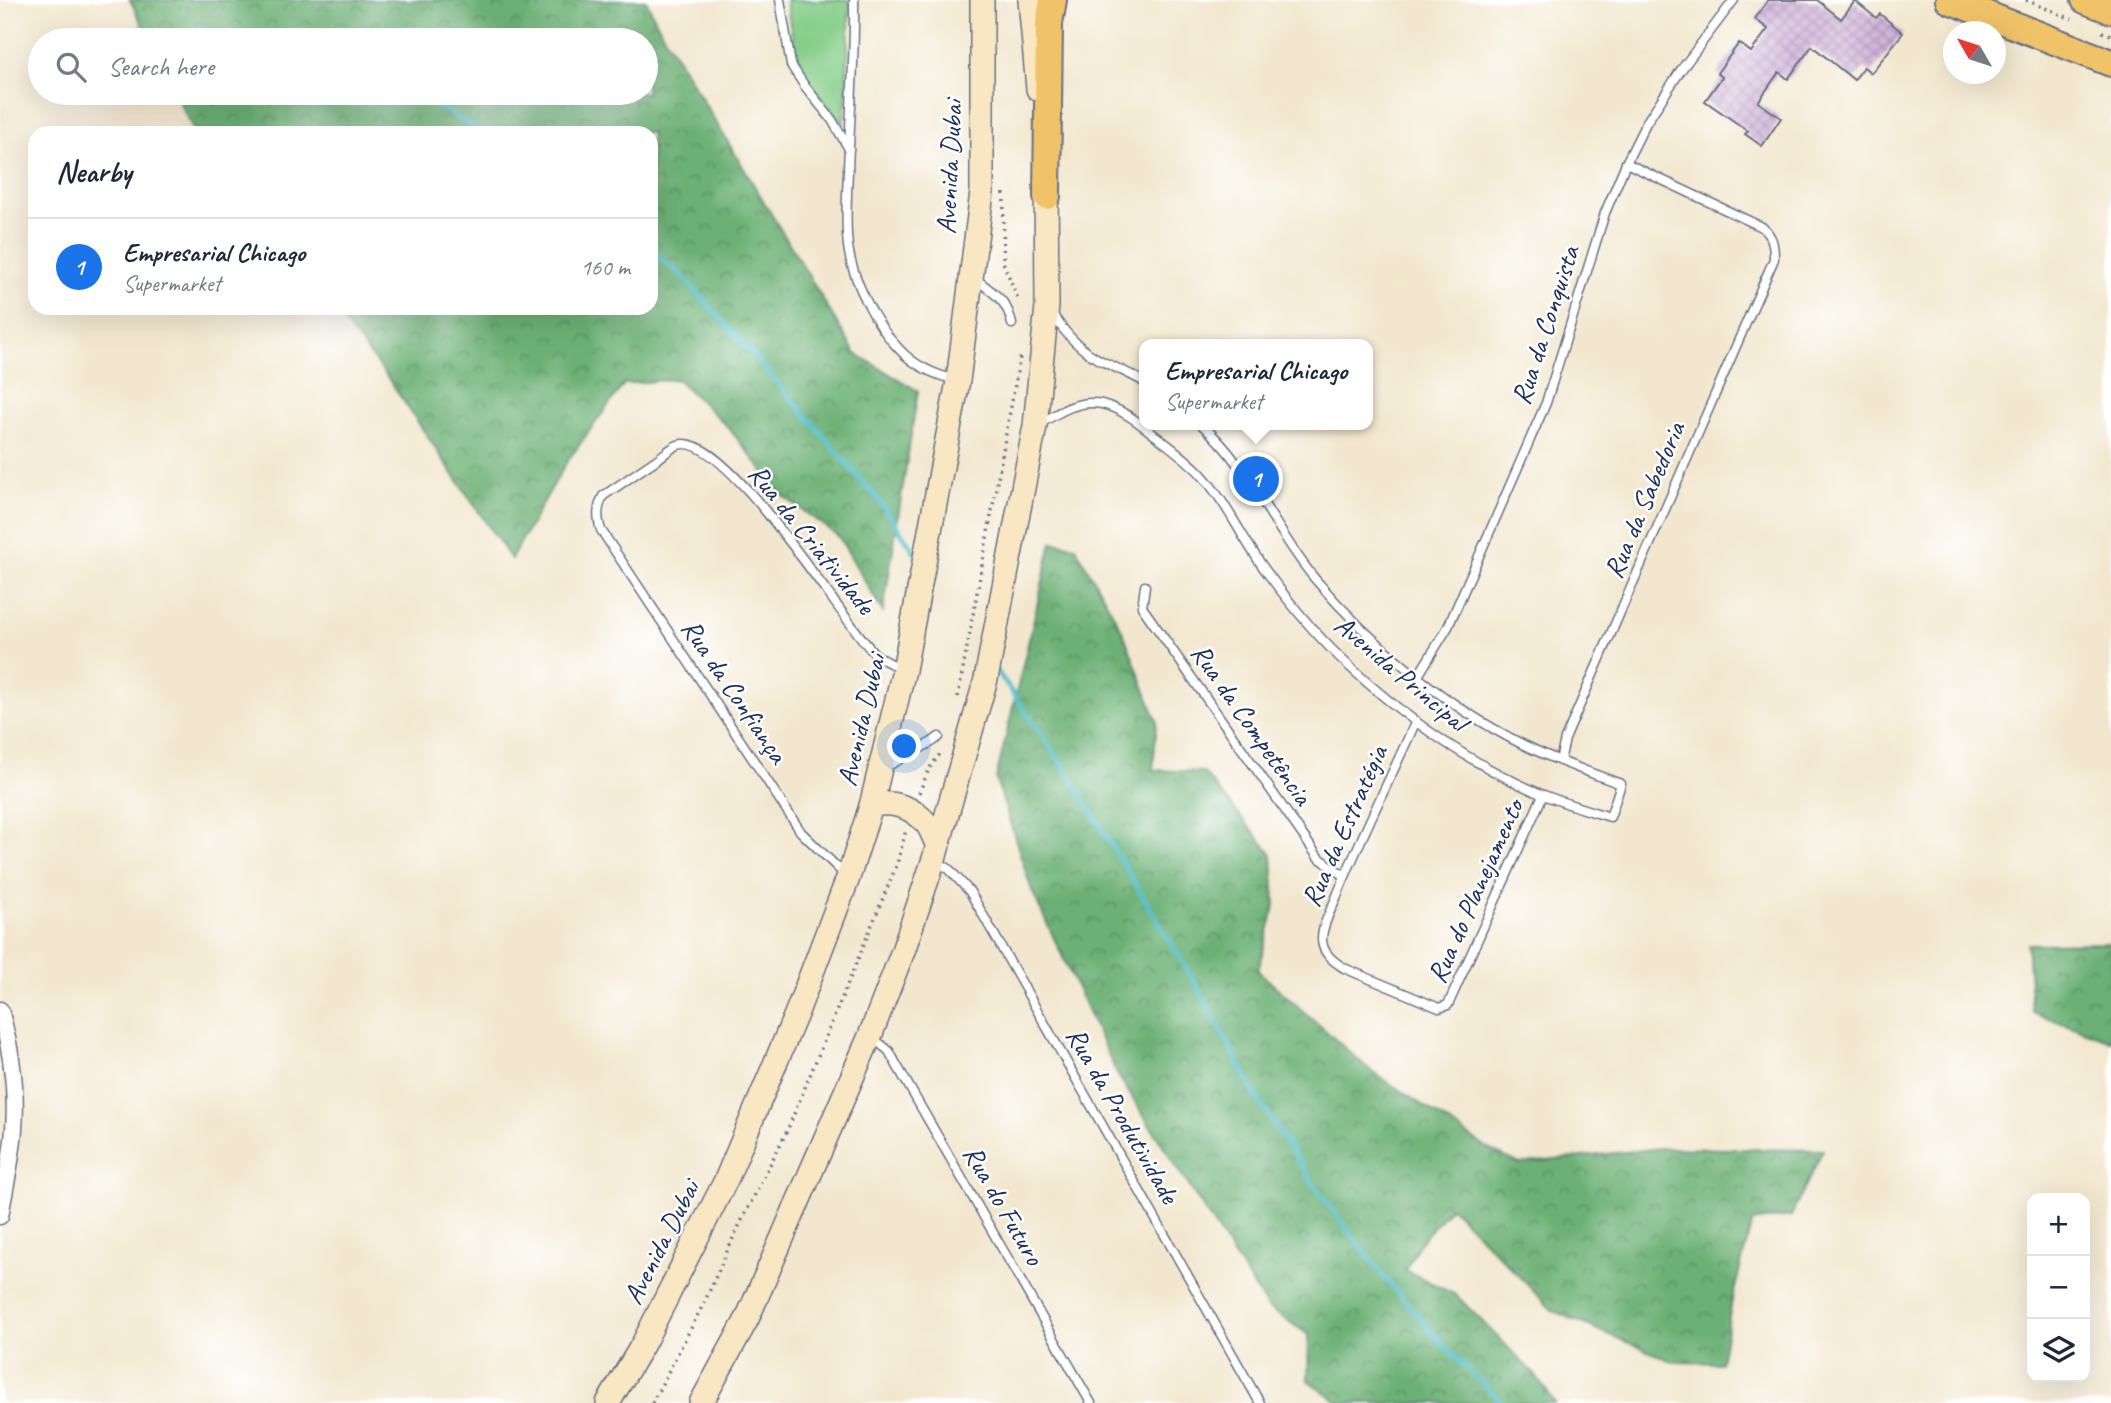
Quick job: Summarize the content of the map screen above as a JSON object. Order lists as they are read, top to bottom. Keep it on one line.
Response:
{"streets":{"street":["Avenida Dubai"],"lane":["Rua da Conquista","Rua da Sabedoria","Rua da Criatividade","Avenida Principal","Rua da Confiança","Rua da Competência","Rua da Estratégia","Rua do Planejamento","Rua da Produtividade","Rua do Futuro"]},"crossings":[["Avenida Dubai","Rua da Criatividade"],["Avenida Dubai","Rua da Confiança"],["Rua da Conquista","Rua da Sabedoria"],["Rua da Conquista","Avenida Principal"],["Rua da Sabedoria","Avenida Principal"],["Rua da Criatividade","Rua da Confiança"],["Avenida Principal","Rua da Estratégia"],["Avenida Principal","Rua do Planejamento"],["Rua da Competência","Rua da Estratégia"],["Rua da Estratégia","Rua do Planejamento"]],"north":"top left","page":{"search":"Search here","heading":"Nearby","list":[{"mark":"1","name":"Empresarial Chicago","note":"Supermarket","value":"160 m"}],"popup":["Empresarial Chicago","Supermarket"],"pins":"1","map_buttons":["+","−"]}}
